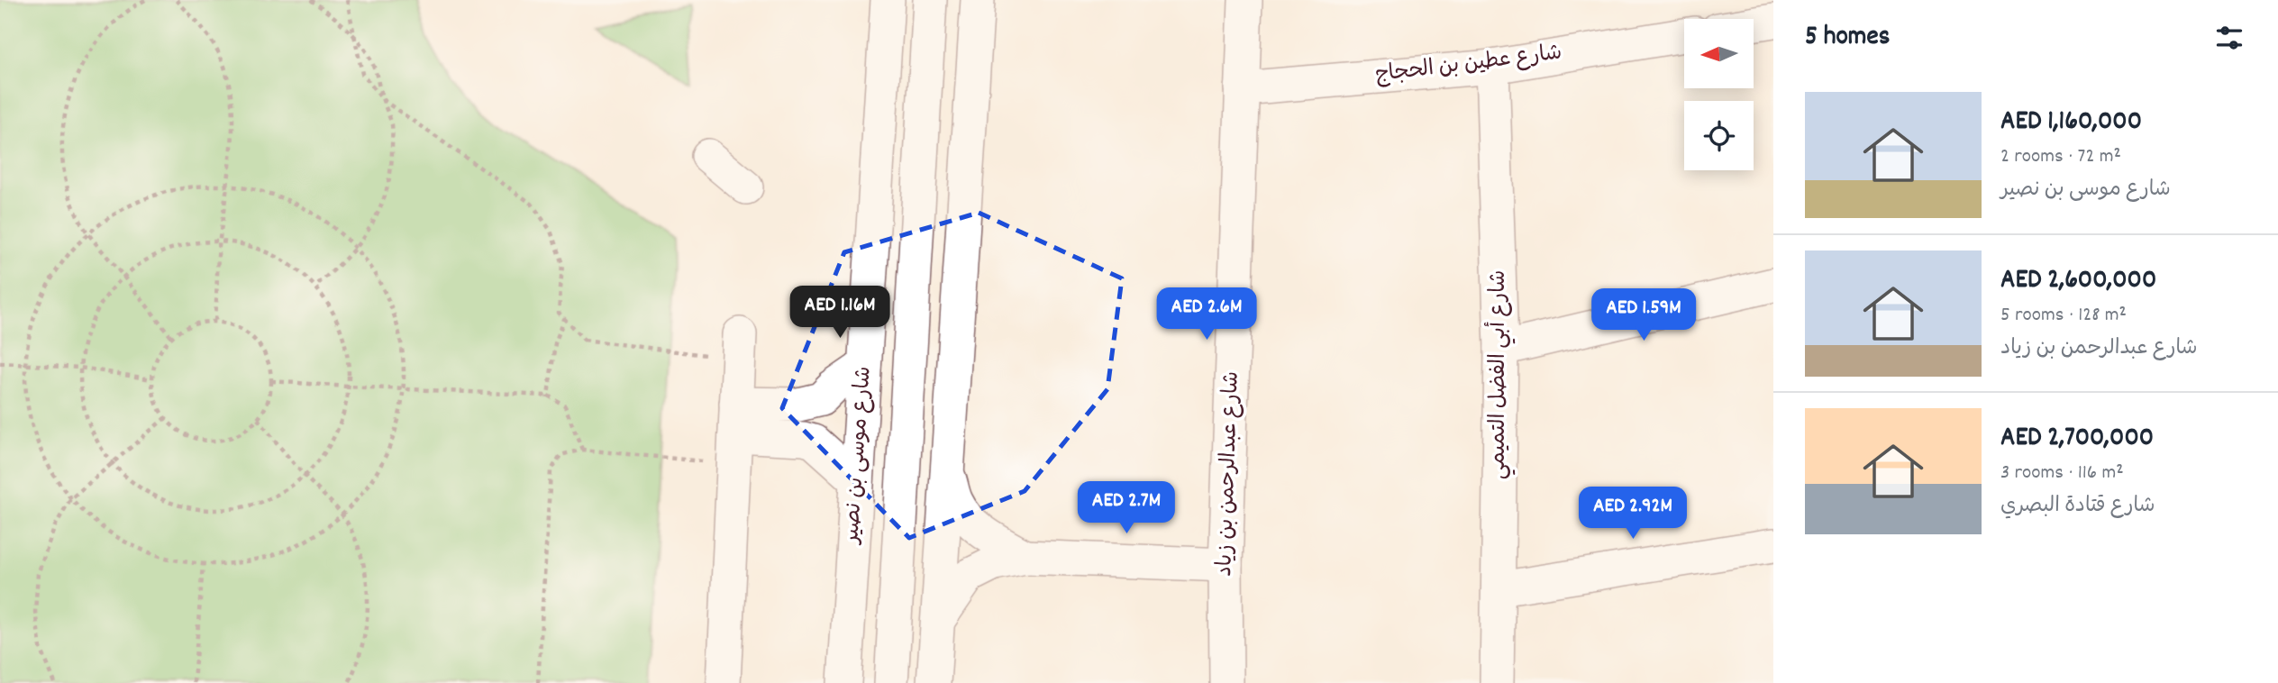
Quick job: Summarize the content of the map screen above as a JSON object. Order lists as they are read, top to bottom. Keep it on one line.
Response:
{"streets":{"street":["شارع عطين بن الحجاج","شارع أبي الفضل التميمي","شارع موسى بن نصير","شارع عبدالرحمن بن زياد"]},"crossings":[["شارع عطين بن الحجاج","شارع أبي الفضل التميمي"],["شارع عطين بن الحجاج","شارع عبدالرحمن بن زياد"]],"north":"left","page":{"heading":"5 homes","list":[{"name":"AED 1,160,000","note":"2 rooms · 72 m² · شارع موسى بن نصير"},{"name":"AED 2,600,000","note":"5 rooms · 128 m² · شارع عبدالرحمن بن زياد"},{"name":"AED 2,700,000","note":"3 rooms · 116 m² · شارع قتادة البصري"}],"price":["AED 1.16M","AED 2.6M","AED 1.59M","AED 2.7M","AED 2.92M"]}}
